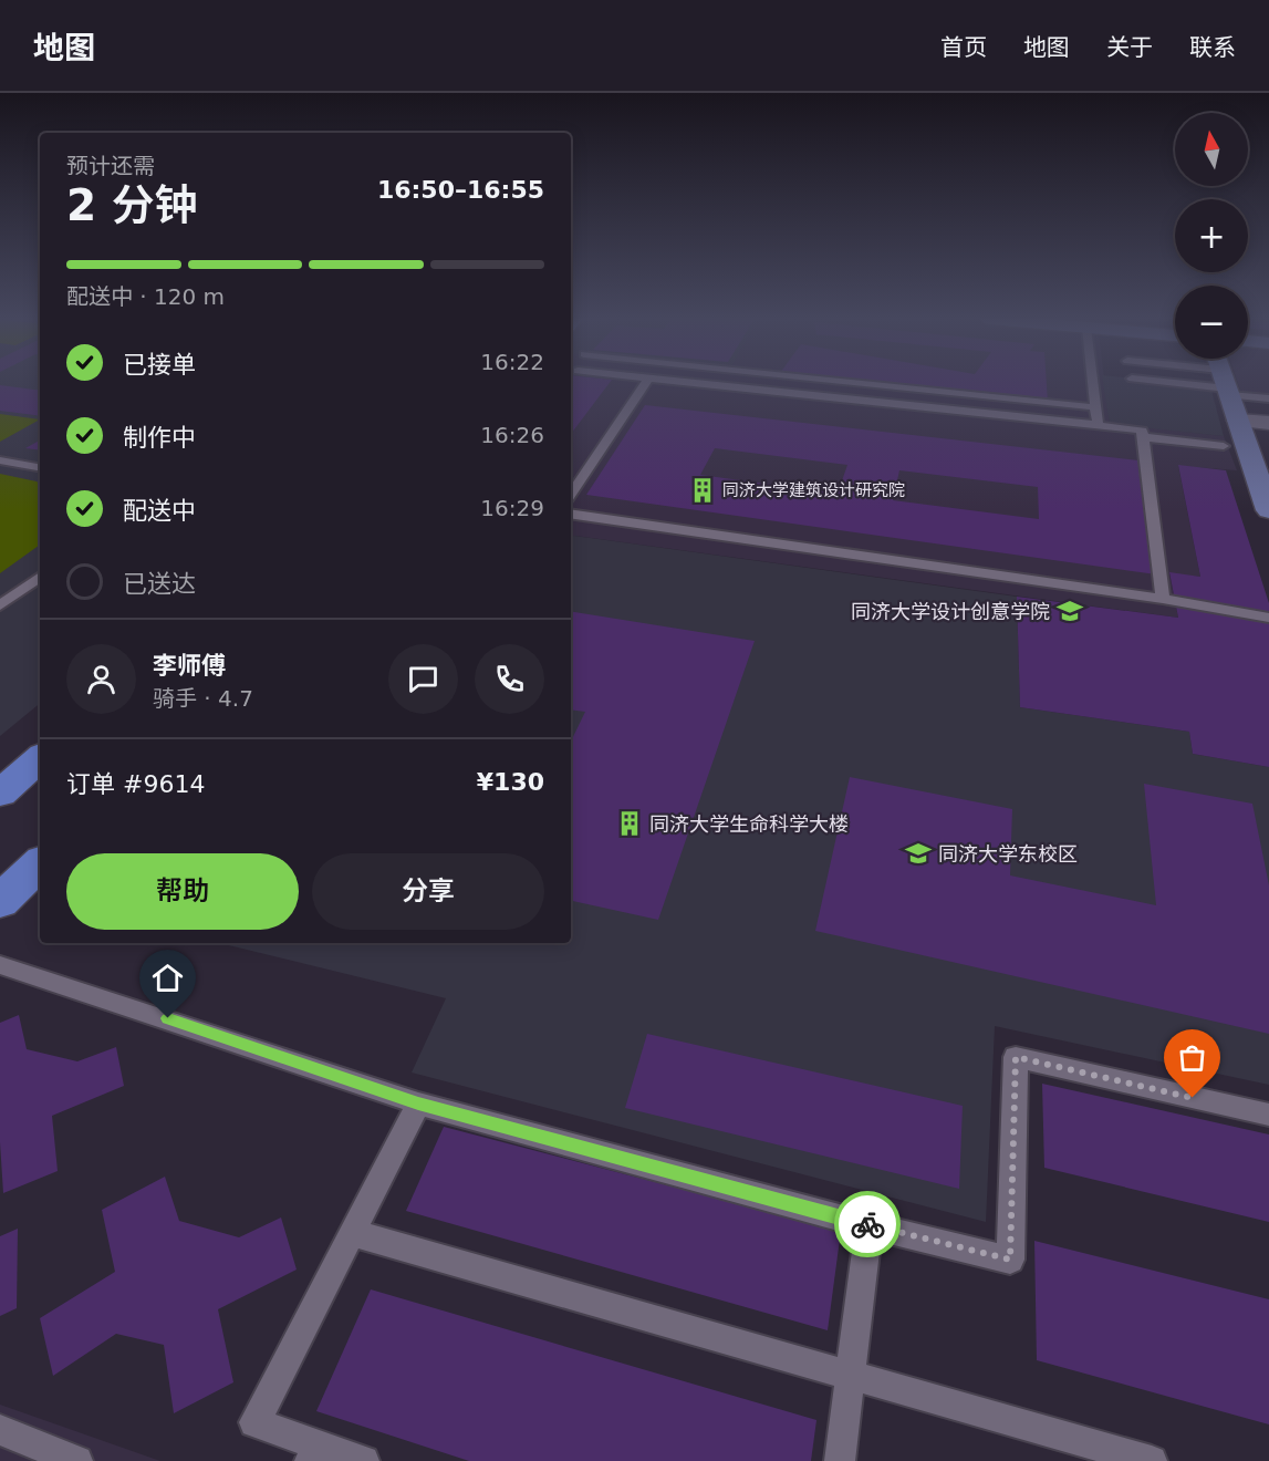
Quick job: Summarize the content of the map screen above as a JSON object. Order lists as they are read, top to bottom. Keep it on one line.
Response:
{"places":{"building":["同济大学建筑设计研究院","同济大学生命科学大楼"],"school or university":["同济大学设计创意学院","同济大学东校区"]},"north":"top","page":{"header":"地图","nav":["首页","地图","关于","联系"],"map_buttons":["+","−"],"heading":["2 分钟","预计还需","16:50–16:55"],"panel":["李师傅","骑手 · 4.7","订单 #9614","¥130"],"bar":"配送中 · 120 m","list":[["已接单","16:22"],["制作中","16:26"],["配送中","16:29"],"已送达"],"buttons":["帮助","分享"]}}
